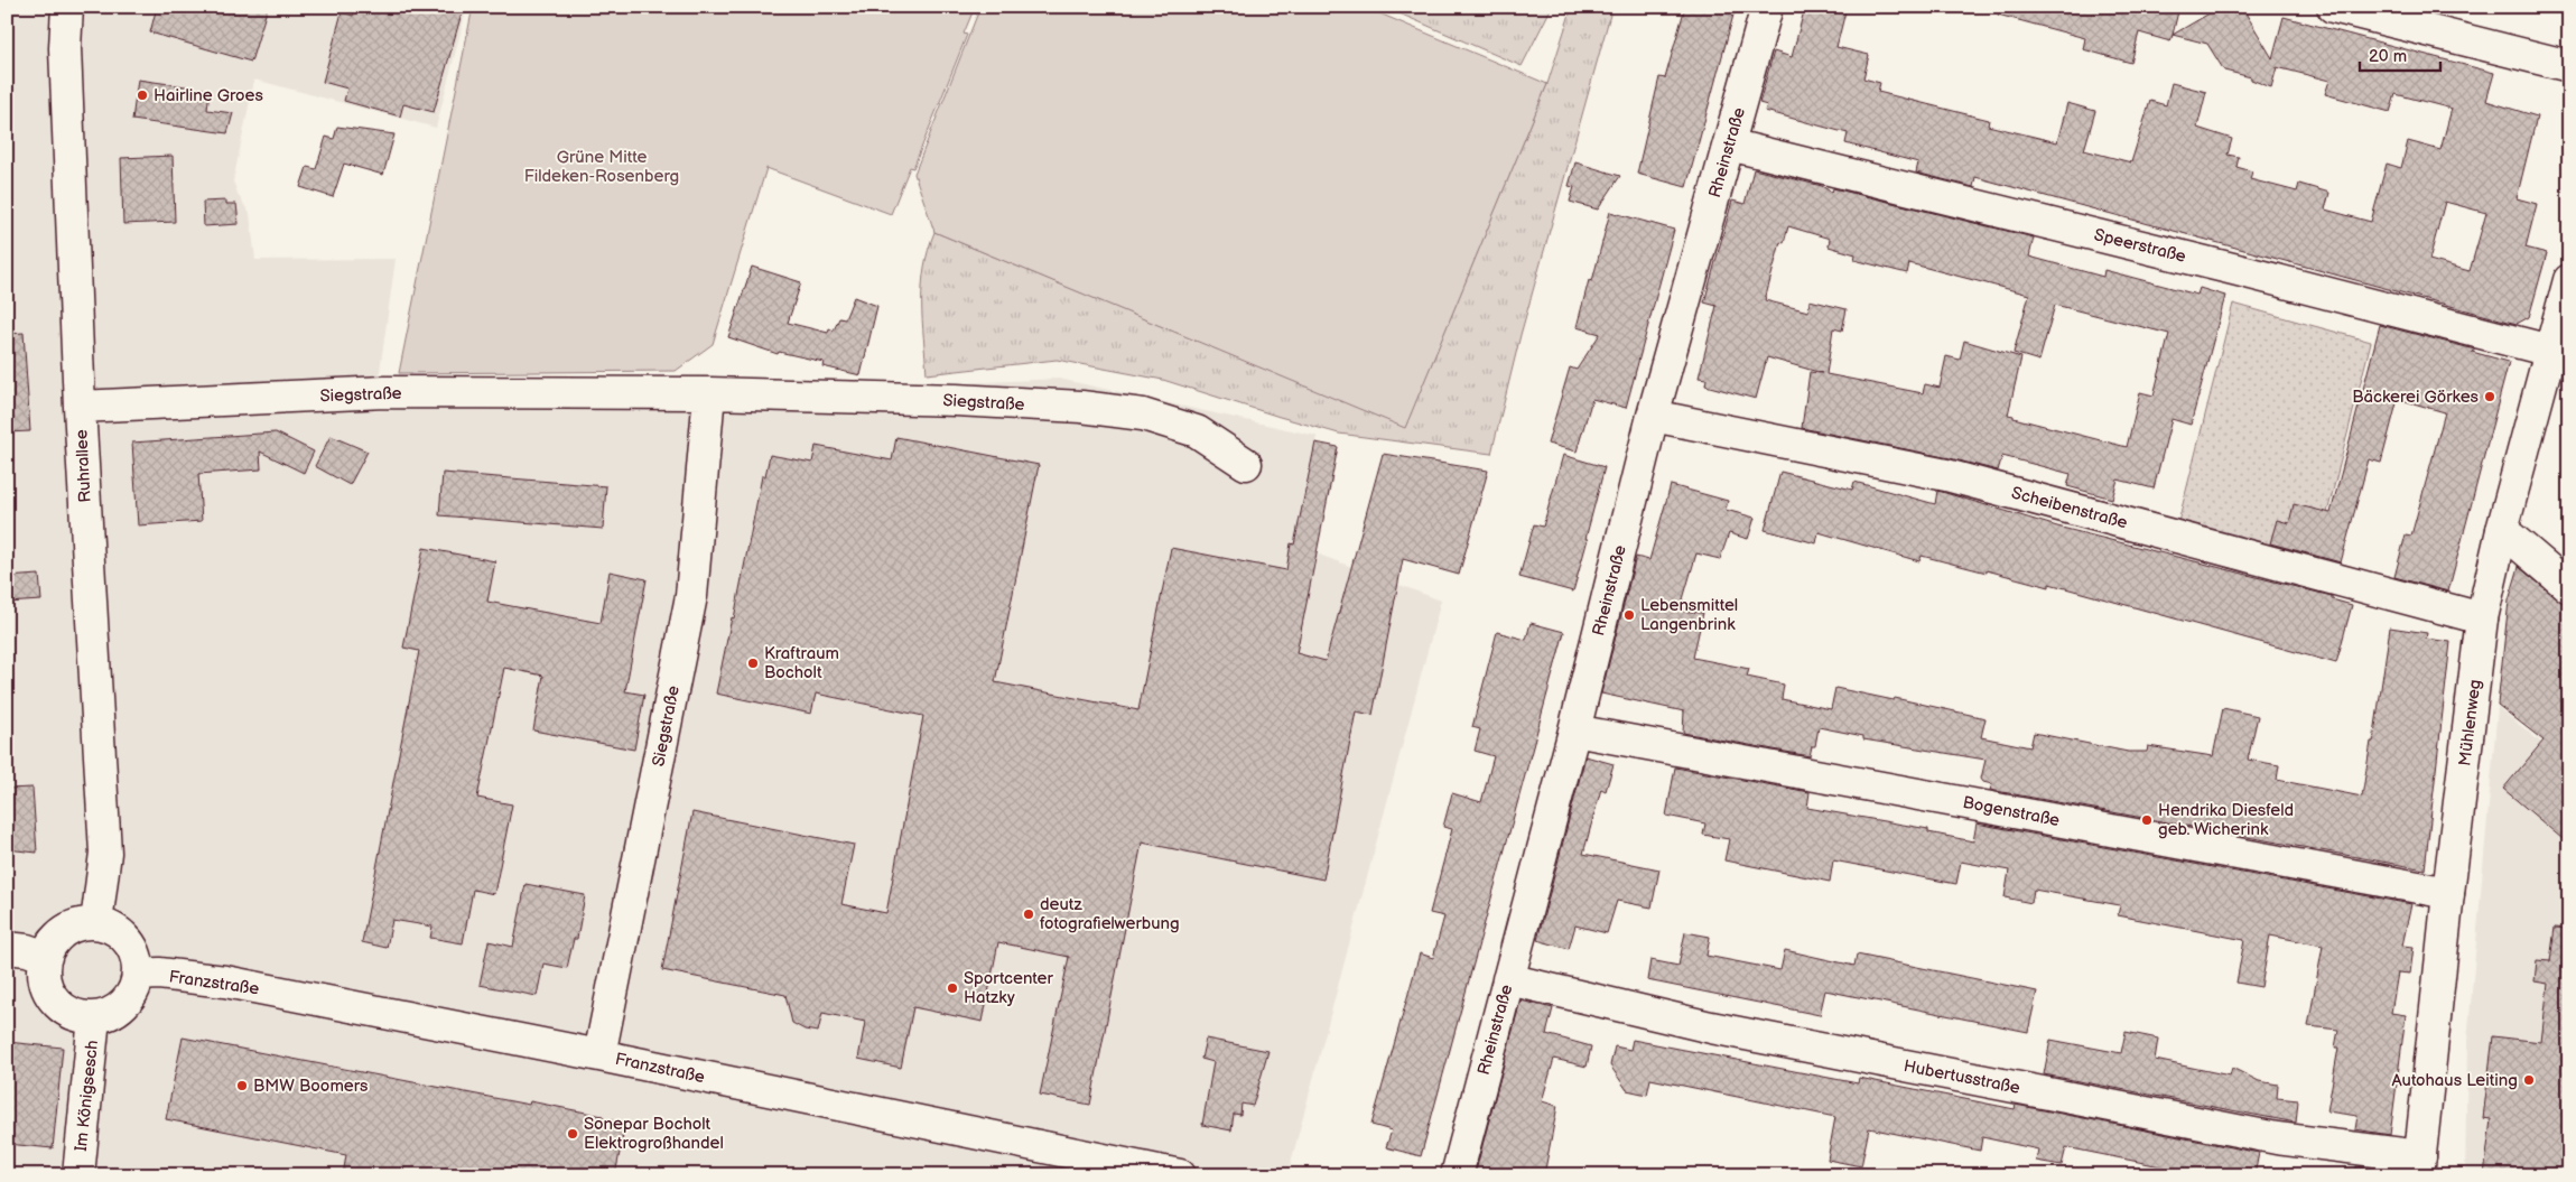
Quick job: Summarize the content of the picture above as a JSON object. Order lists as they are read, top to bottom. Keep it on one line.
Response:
{"streets":{"street":["Rheinstraße","Speerstraße","Siegstraße","Ruhrallee","Scheibenstraße","Mühlenweg","Bogenstraße","Franzstraße","Hubertusstraße","Im Königsesch"]},"crossings":[["Rheinstraße","Speerstraße"],["Rheinstraße","Scheibenstraße"],["Rheinstraße","Bogenstraße"],["Rheinstraße","Hubertusstraße"],["Speerstraße","Mühlenweg"],["Siegstraße","Ruhrallee"],["Siegstraße","Franzstraße"],["Ruhrallee","Franzstraße"],["Ruhrallee","Im Königsesch"],["Scheibenstraße","Mühlenweg"],["Mühlenweg","Bogenstraße"],["Mühlenweg","Hubertusstraße"],["Franzstraße","Im Königsesch"]],"parks":["Grüne Mitte Fildeken-Rosenberg"],"places":["Hairline Groes","Bäckerei Görkes","Lebensmittel Langenbrink","Kraftraum Bocholt","Hendrika Diesfeld geb. Wicherink","deutz fotografie|werbung","Sportcenter Hatzky","Autohaus Leiting","BMW Boomers","Sonepar Bocholt Elektrogroßhandel"],"scale_bar":"20 m"}
